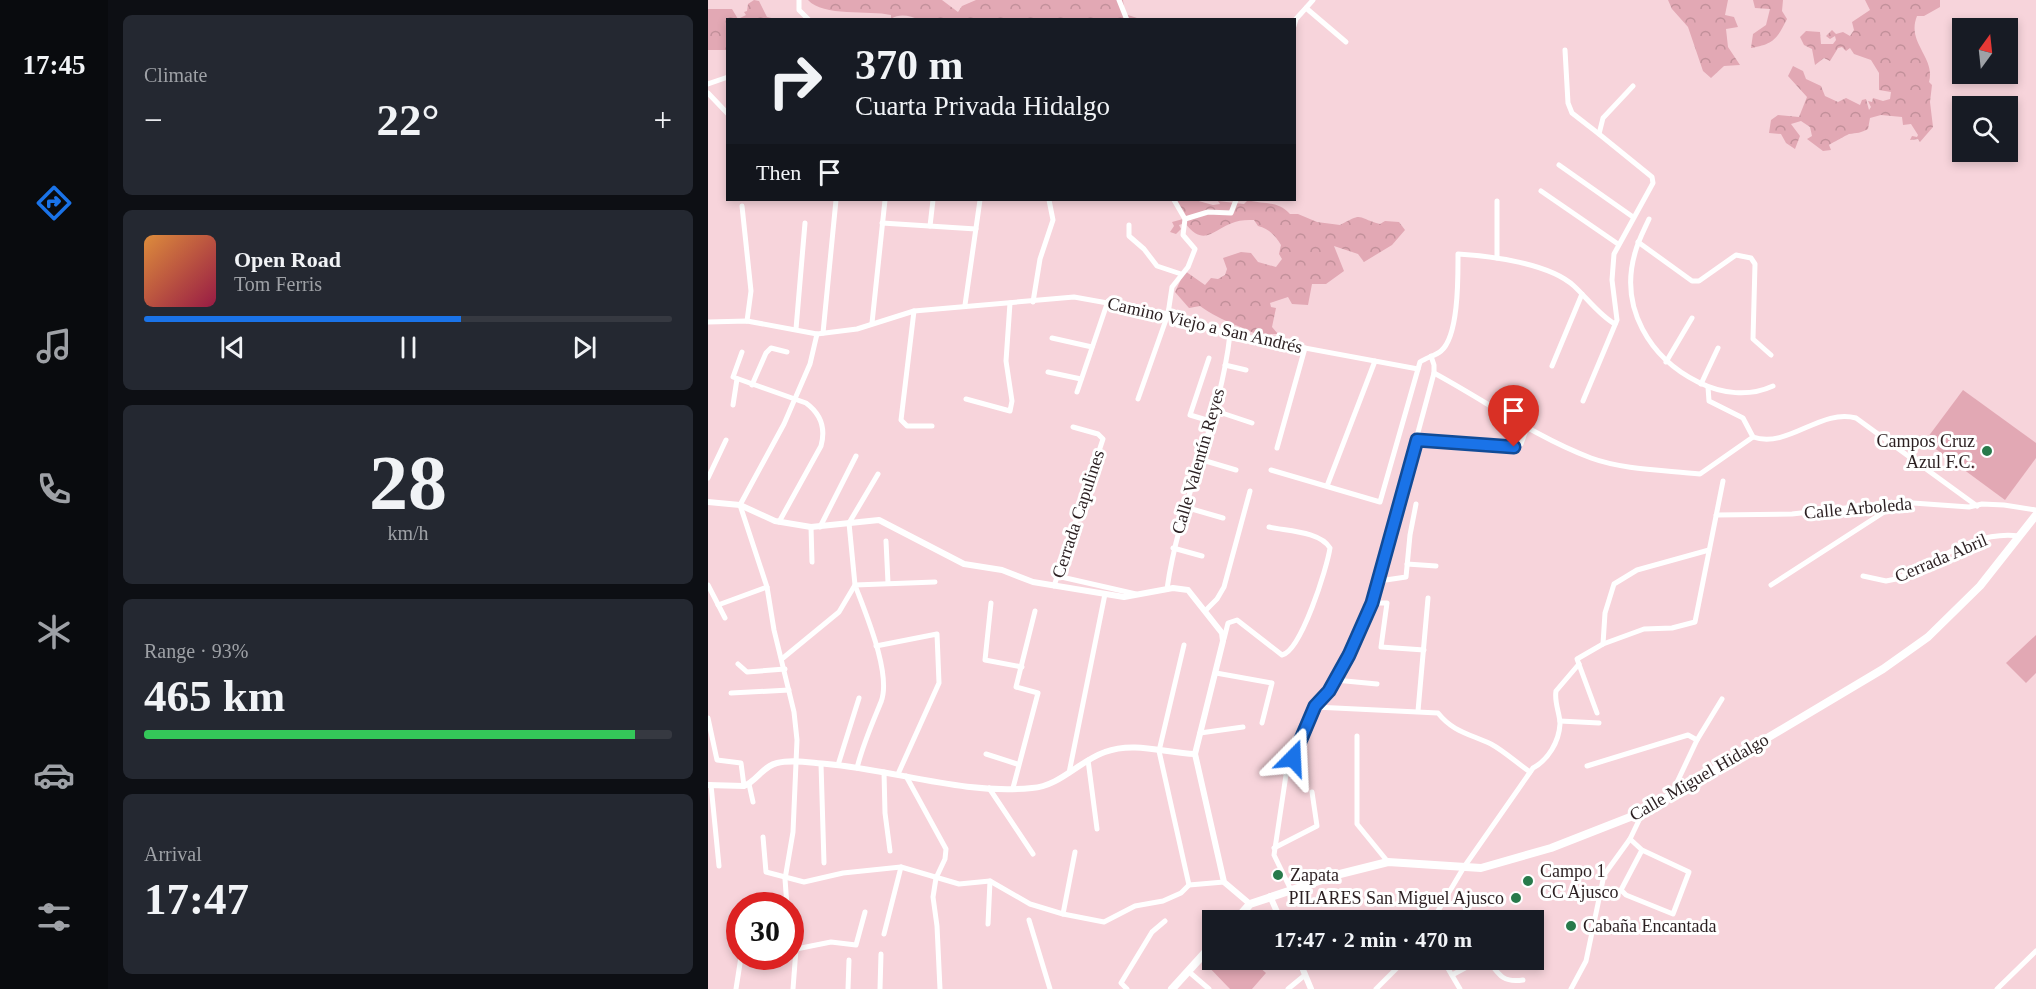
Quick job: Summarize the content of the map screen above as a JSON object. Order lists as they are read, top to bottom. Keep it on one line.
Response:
{"streets":{"main road":["Calle Miguel Hidalgo"],"street":["Camino Viejo a San Andrés","Calle Valentín Reyes","Calle Arboleda","Cerrada Capulines","Cerrada Abril"]},"crossings":[["Camino Viejo a San Andrés","Calle Valentín Reyes"],["Cerrada Abril","Calle Miguel Hidalgo"]],"places":["Campos Cruz Azul F.C.","Zapata","Campo 1 CC Ajusco","PILARES San Miguel Ajusco","Cabaña Encantada"],"north":"top","page":{"tabs":"17:45","tile":["Climate",["28","km/h"],["Range · 93%","465 km"],["Arrival","17:47"]],"turn":["370 m","Cuarta Privada Hidalgo"],"heat":["−","22°","+"],"then":"Then","song":["Open Road","Tom Ferris"],"limit":"30","trip":"17:47 · 2 min · 470 m"}}
